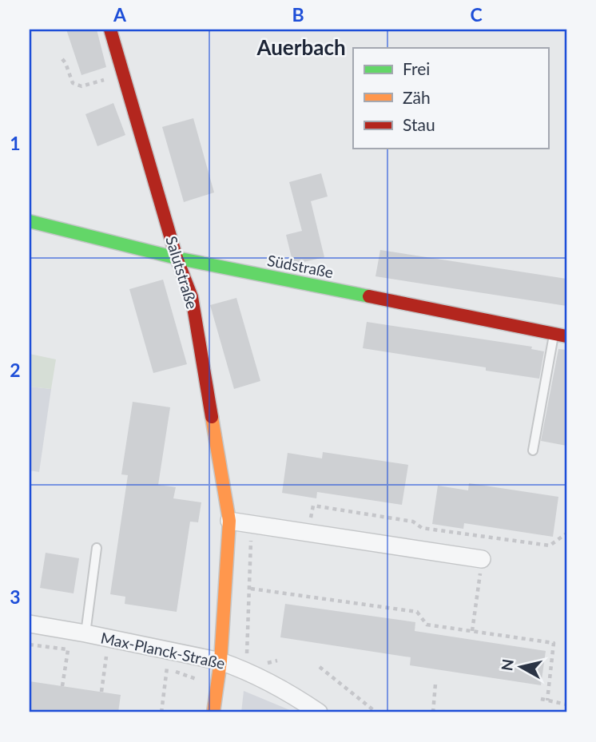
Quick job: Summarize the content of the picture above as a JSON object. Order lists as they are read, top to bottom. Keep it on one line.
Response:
{"streets":{"street":["Südstraße","Salutstraße","Max-Planck-Straße"]},"crossings":[["Südstraße","Salutstraße"],["Salutstraße","Max-Planck-Straße"]],"districts":["Auerbach"],"legend":["Frei","Zäh","Stau"],"north":"left","grid":{"columns":["A","B","C"],"rows":["1","2","3"]}}
